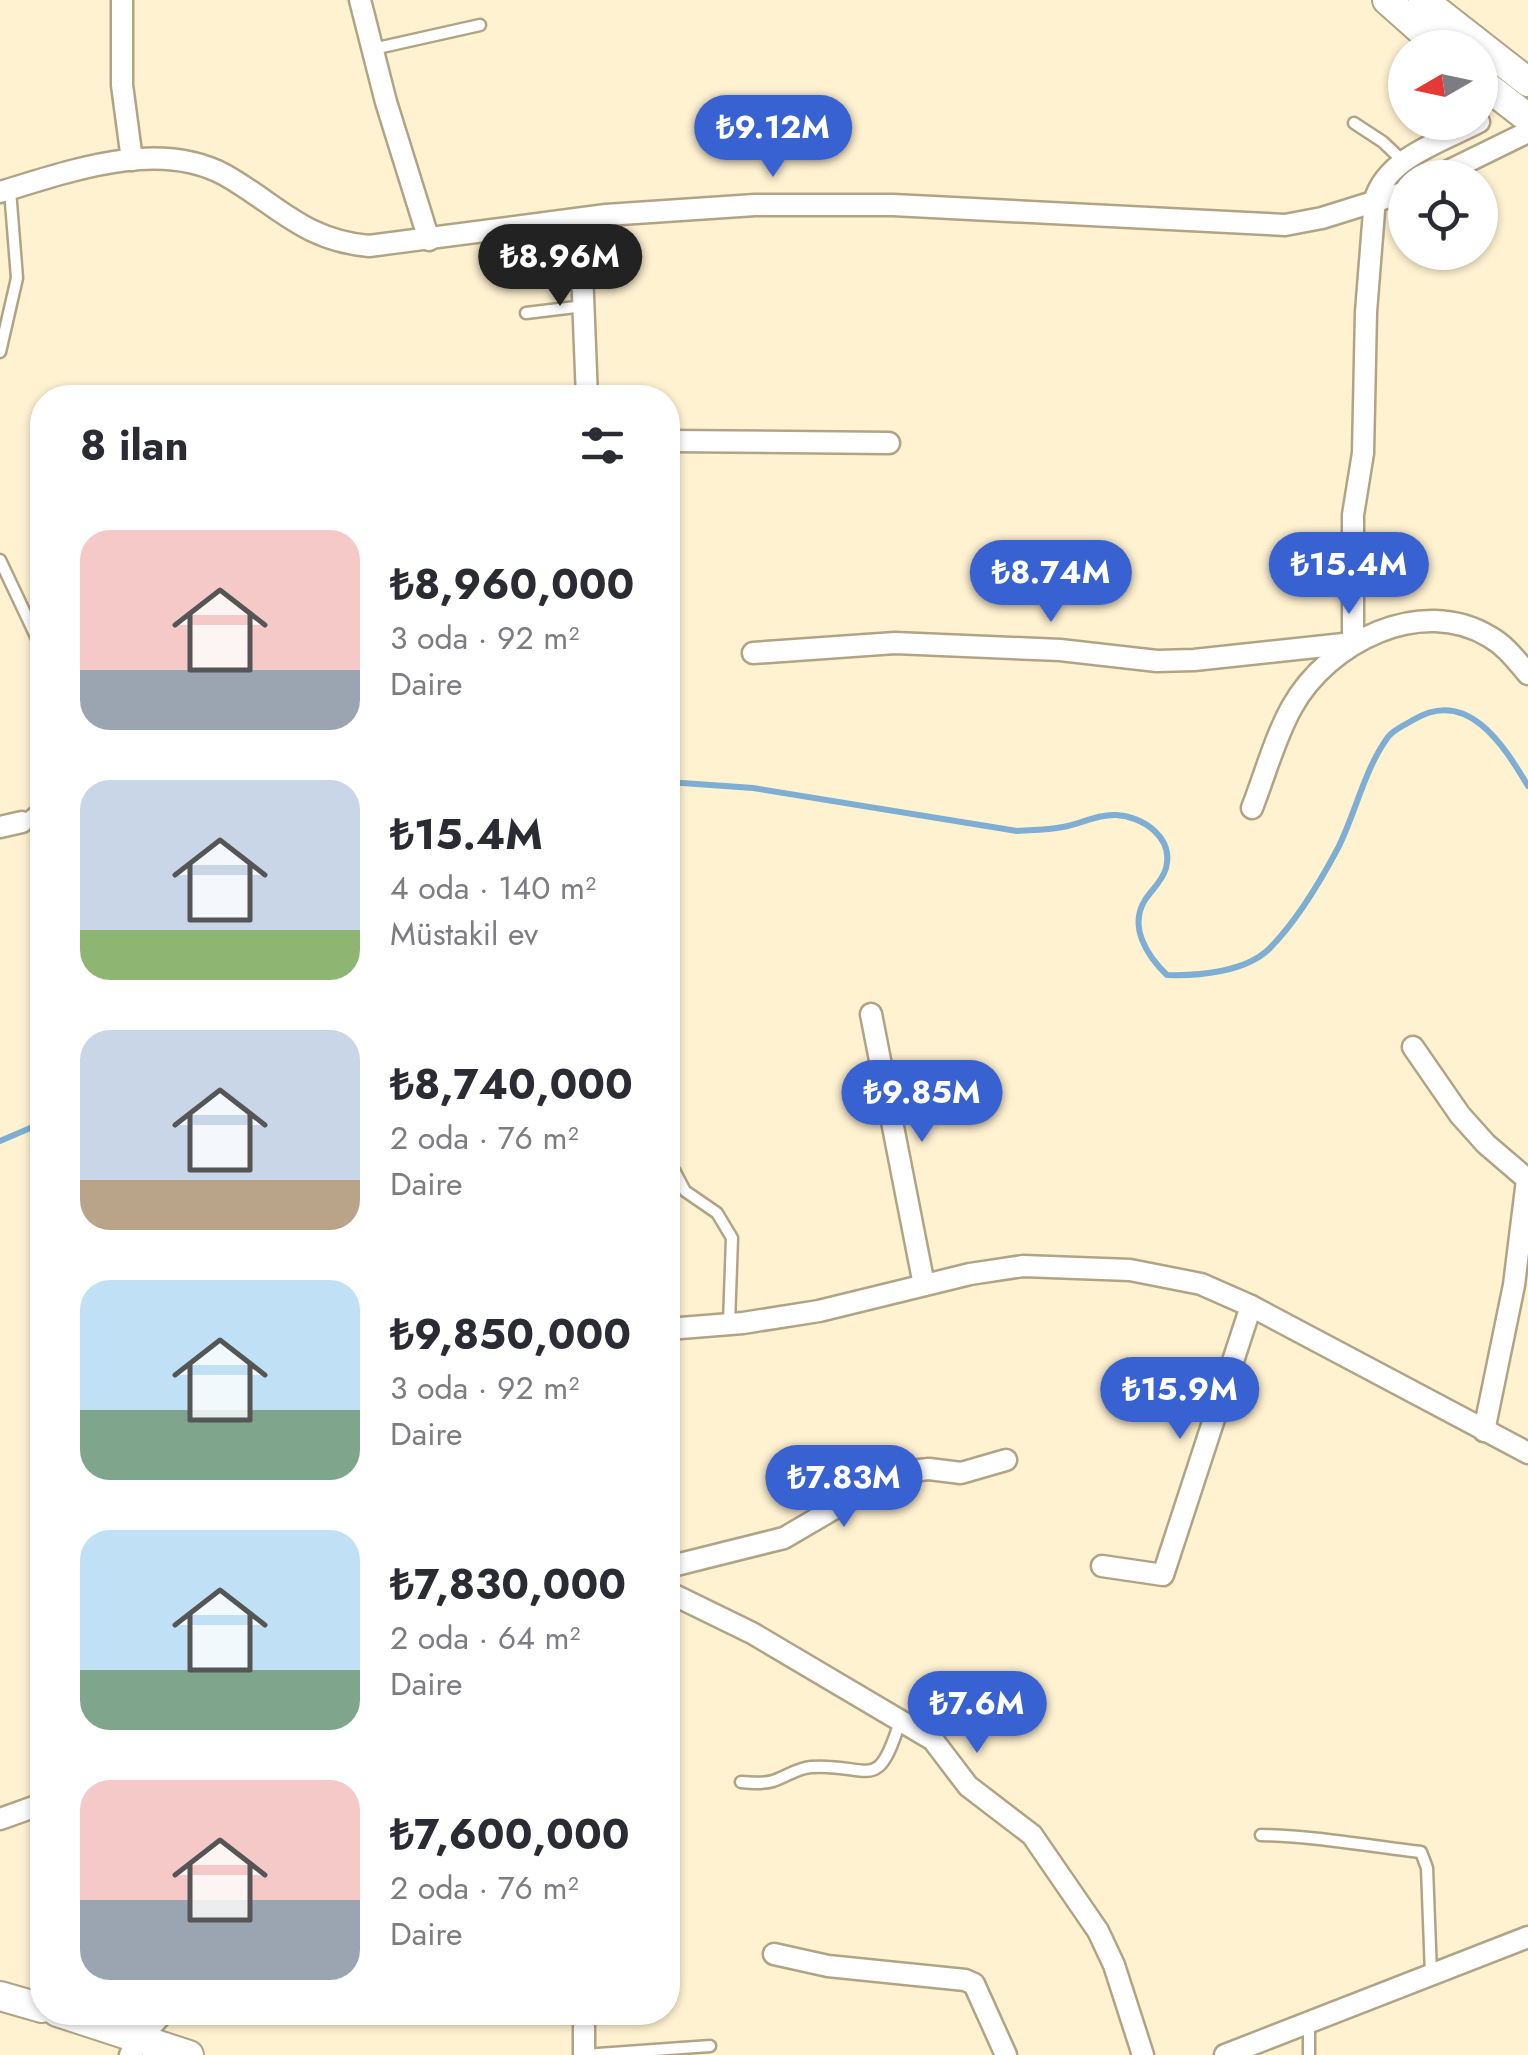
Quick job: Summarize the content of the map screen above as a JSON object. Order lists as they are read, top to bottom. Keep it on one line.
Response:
{"north":"left","page":{"price":["₺9.12M","₺8.96M","₺15.4M","₺8.74M","₺9.85M","₺15.9M","₺7.83M","₺7.6M"],"heading":"8 ilan","list":[{"name":"₺8,960,000","note":"3 oda · 92 m² · Daire"},{"name":"₺15.4M","note":"4 oda · 140 m² · Müstakil ev"},{"name":"₺8,740,000","note":"2 oda · 76 m² · Daire"},{"name":"₺9,850,000","note":"3 oda · 92 m² · Daire"},{"name":"₺7,830,000","note":"2 oda · 64 m² · Daire"},{"name":"₺7,600,000","note":"2 oda · 76 m² · Daire"}]}}
